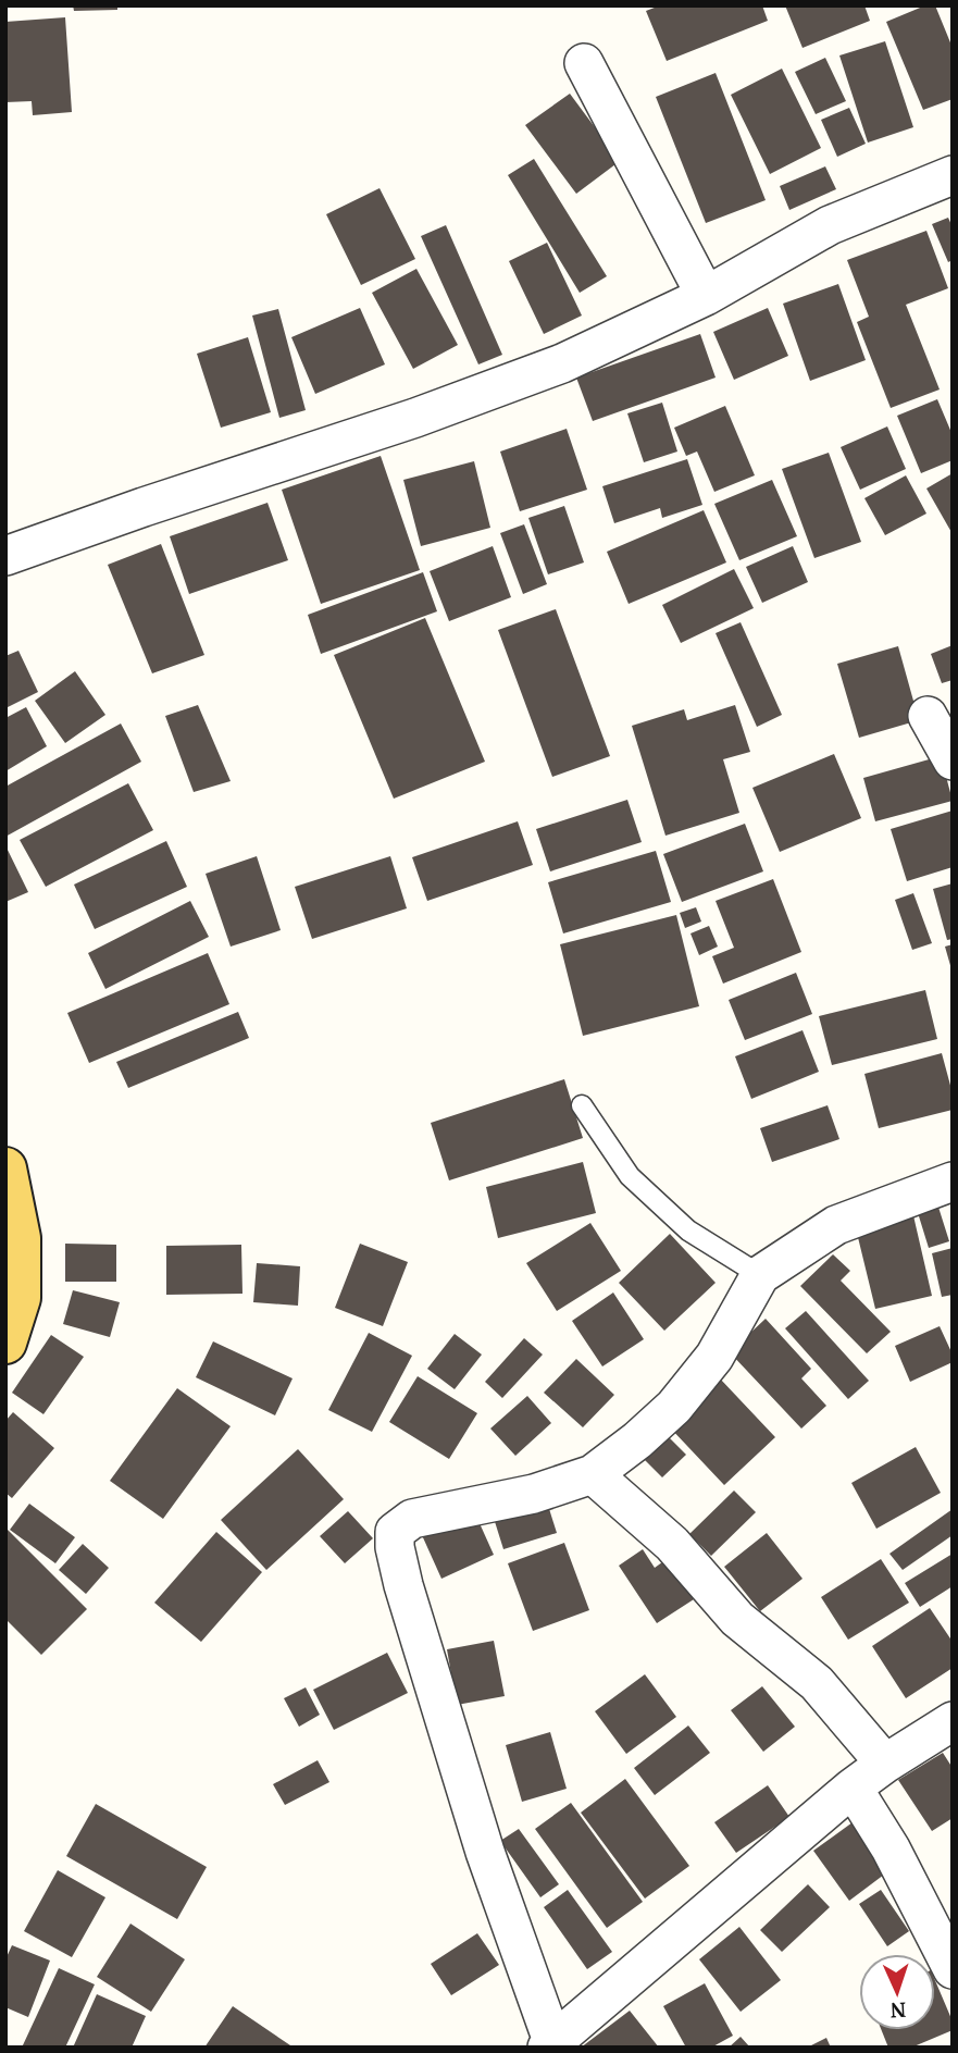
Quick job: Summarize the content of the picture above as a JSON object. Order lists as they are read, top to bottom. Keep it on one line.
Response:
{"north":"bottom"}
